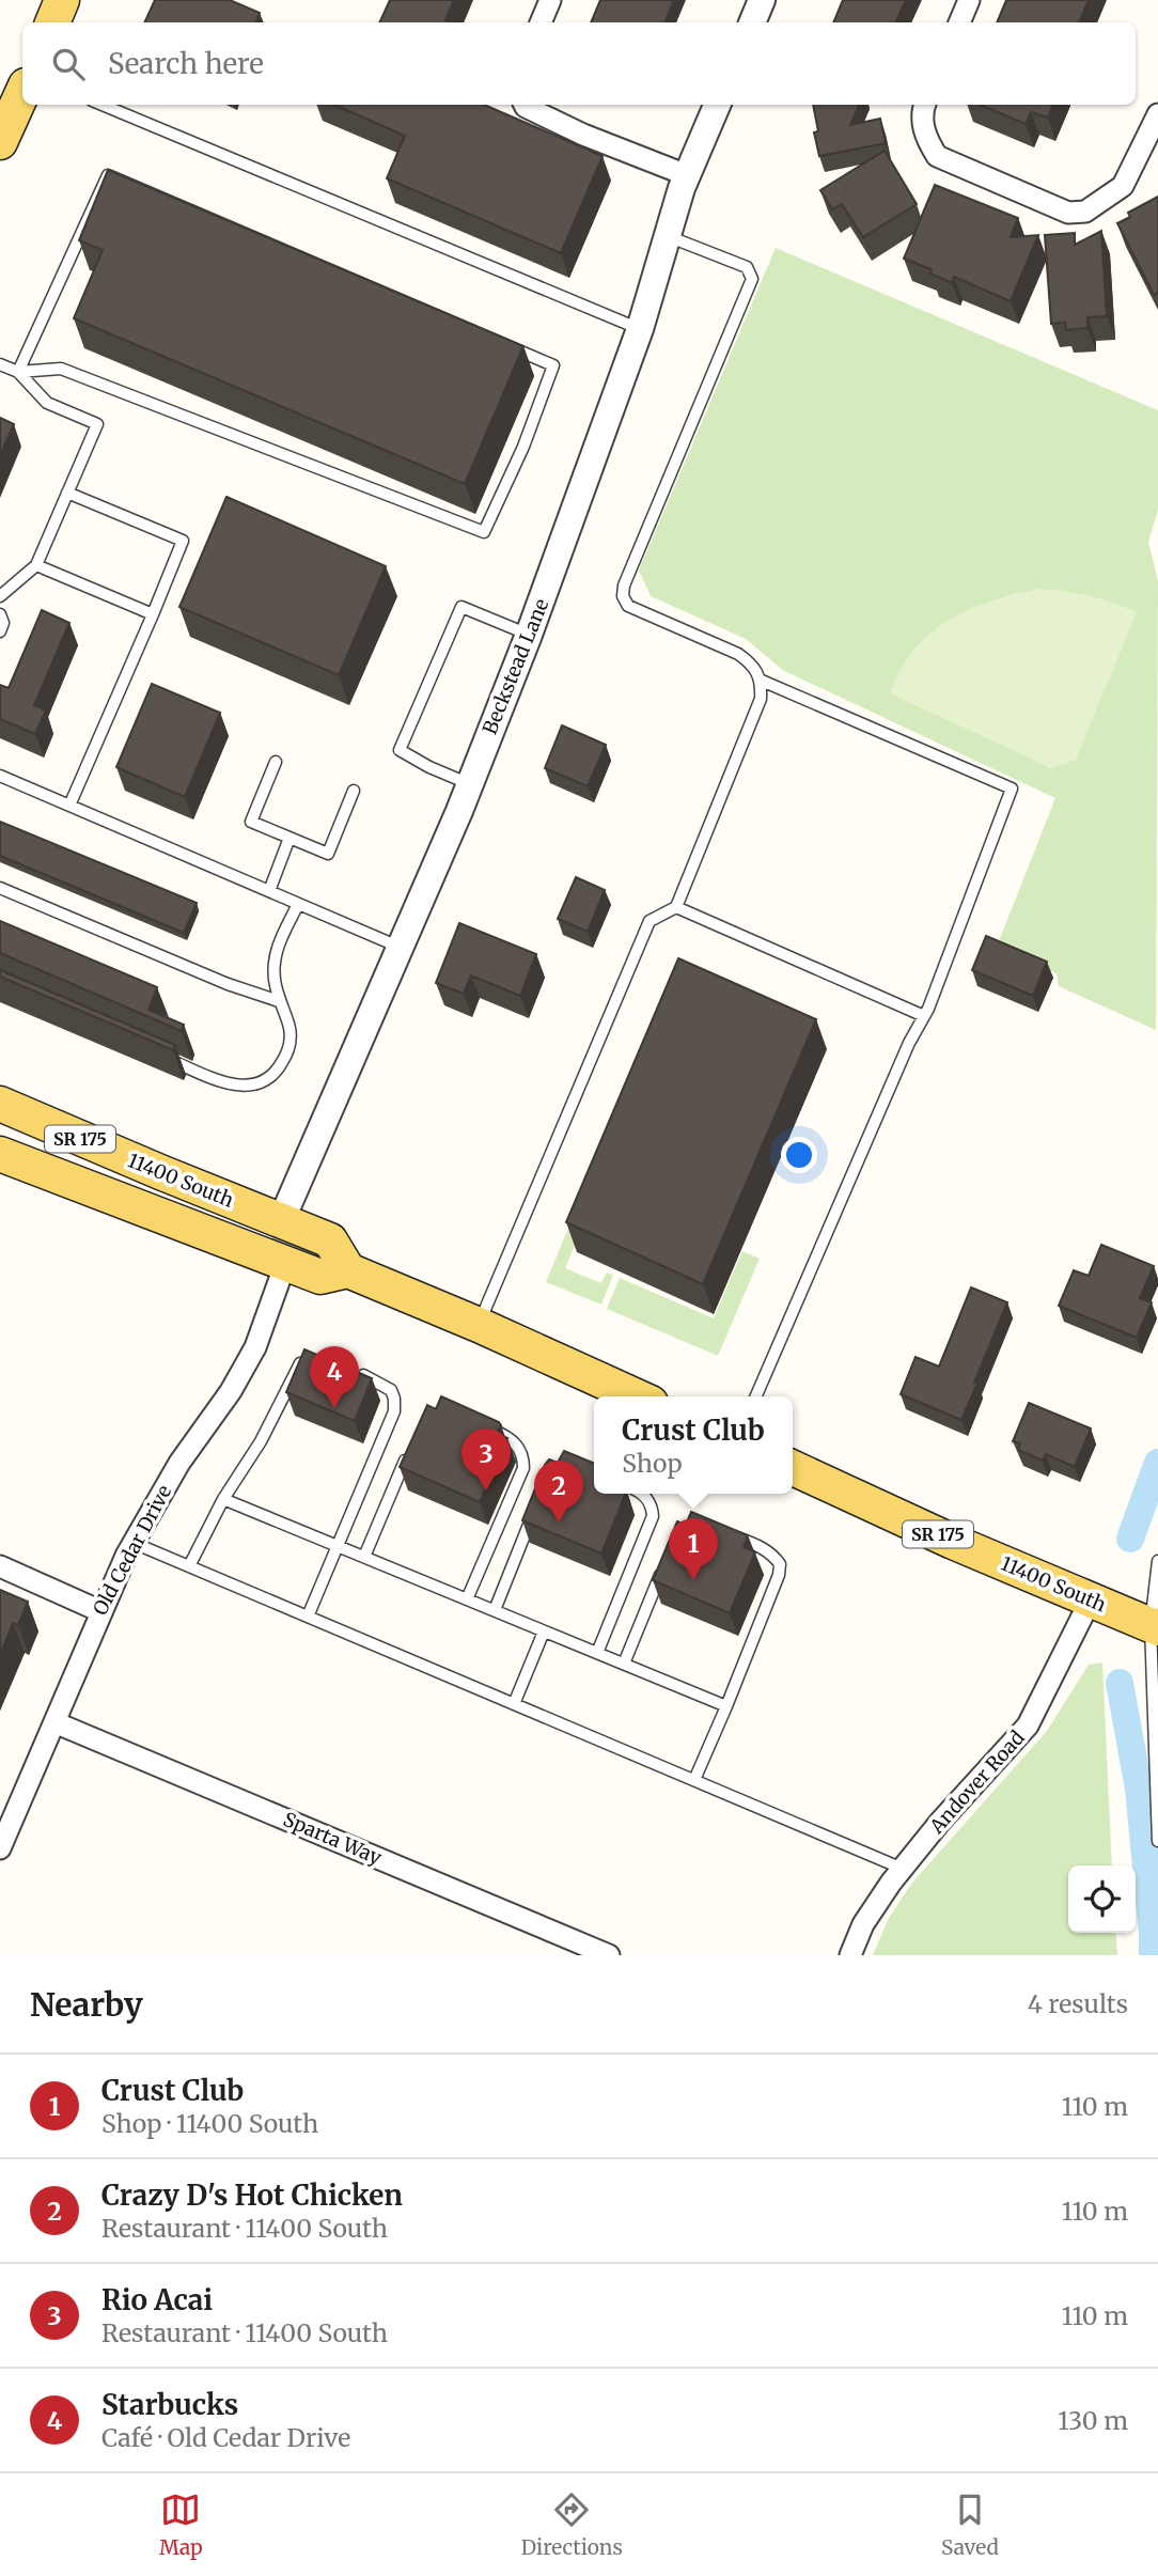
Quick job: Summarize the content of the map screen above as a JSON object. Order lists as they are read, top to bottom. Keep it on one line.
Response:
{"streets":{"main road":["SR 175","11400 South"],"street":["Beckstead Lane","Old Cedar Drive","Andover Road","Sparta Way"]},"crossings":[["Beckstead Lane","11400 South"],["11400 South","Old Cedar Drive"],["11400 South","Andover Road"],["Old Cedar Drive","Sparta Way"]],"page":{"search":"Search here","pins":["4","3","2","1"],"popup":["Crust Club","Shop"],"heading":["Nearby","4 results"],"list":[{"mark":"1","name":"Crust Club","note":"Shop · 11400 South","value":"110 m"},{"mark":"2","name":"Crazy D's Hot Chicken","note":"Restaurant · 11400 South","value":"110 m"},{"mark":"3","name":"Rio Acai","note":"Restaurant · 11400 South","value":"110 m"},{"mark":"4","name":"Starbucks","note":"Café · Old Cedar Drive","value":"130 m"}],"nav":["Map","Directions","Saved"]}}
